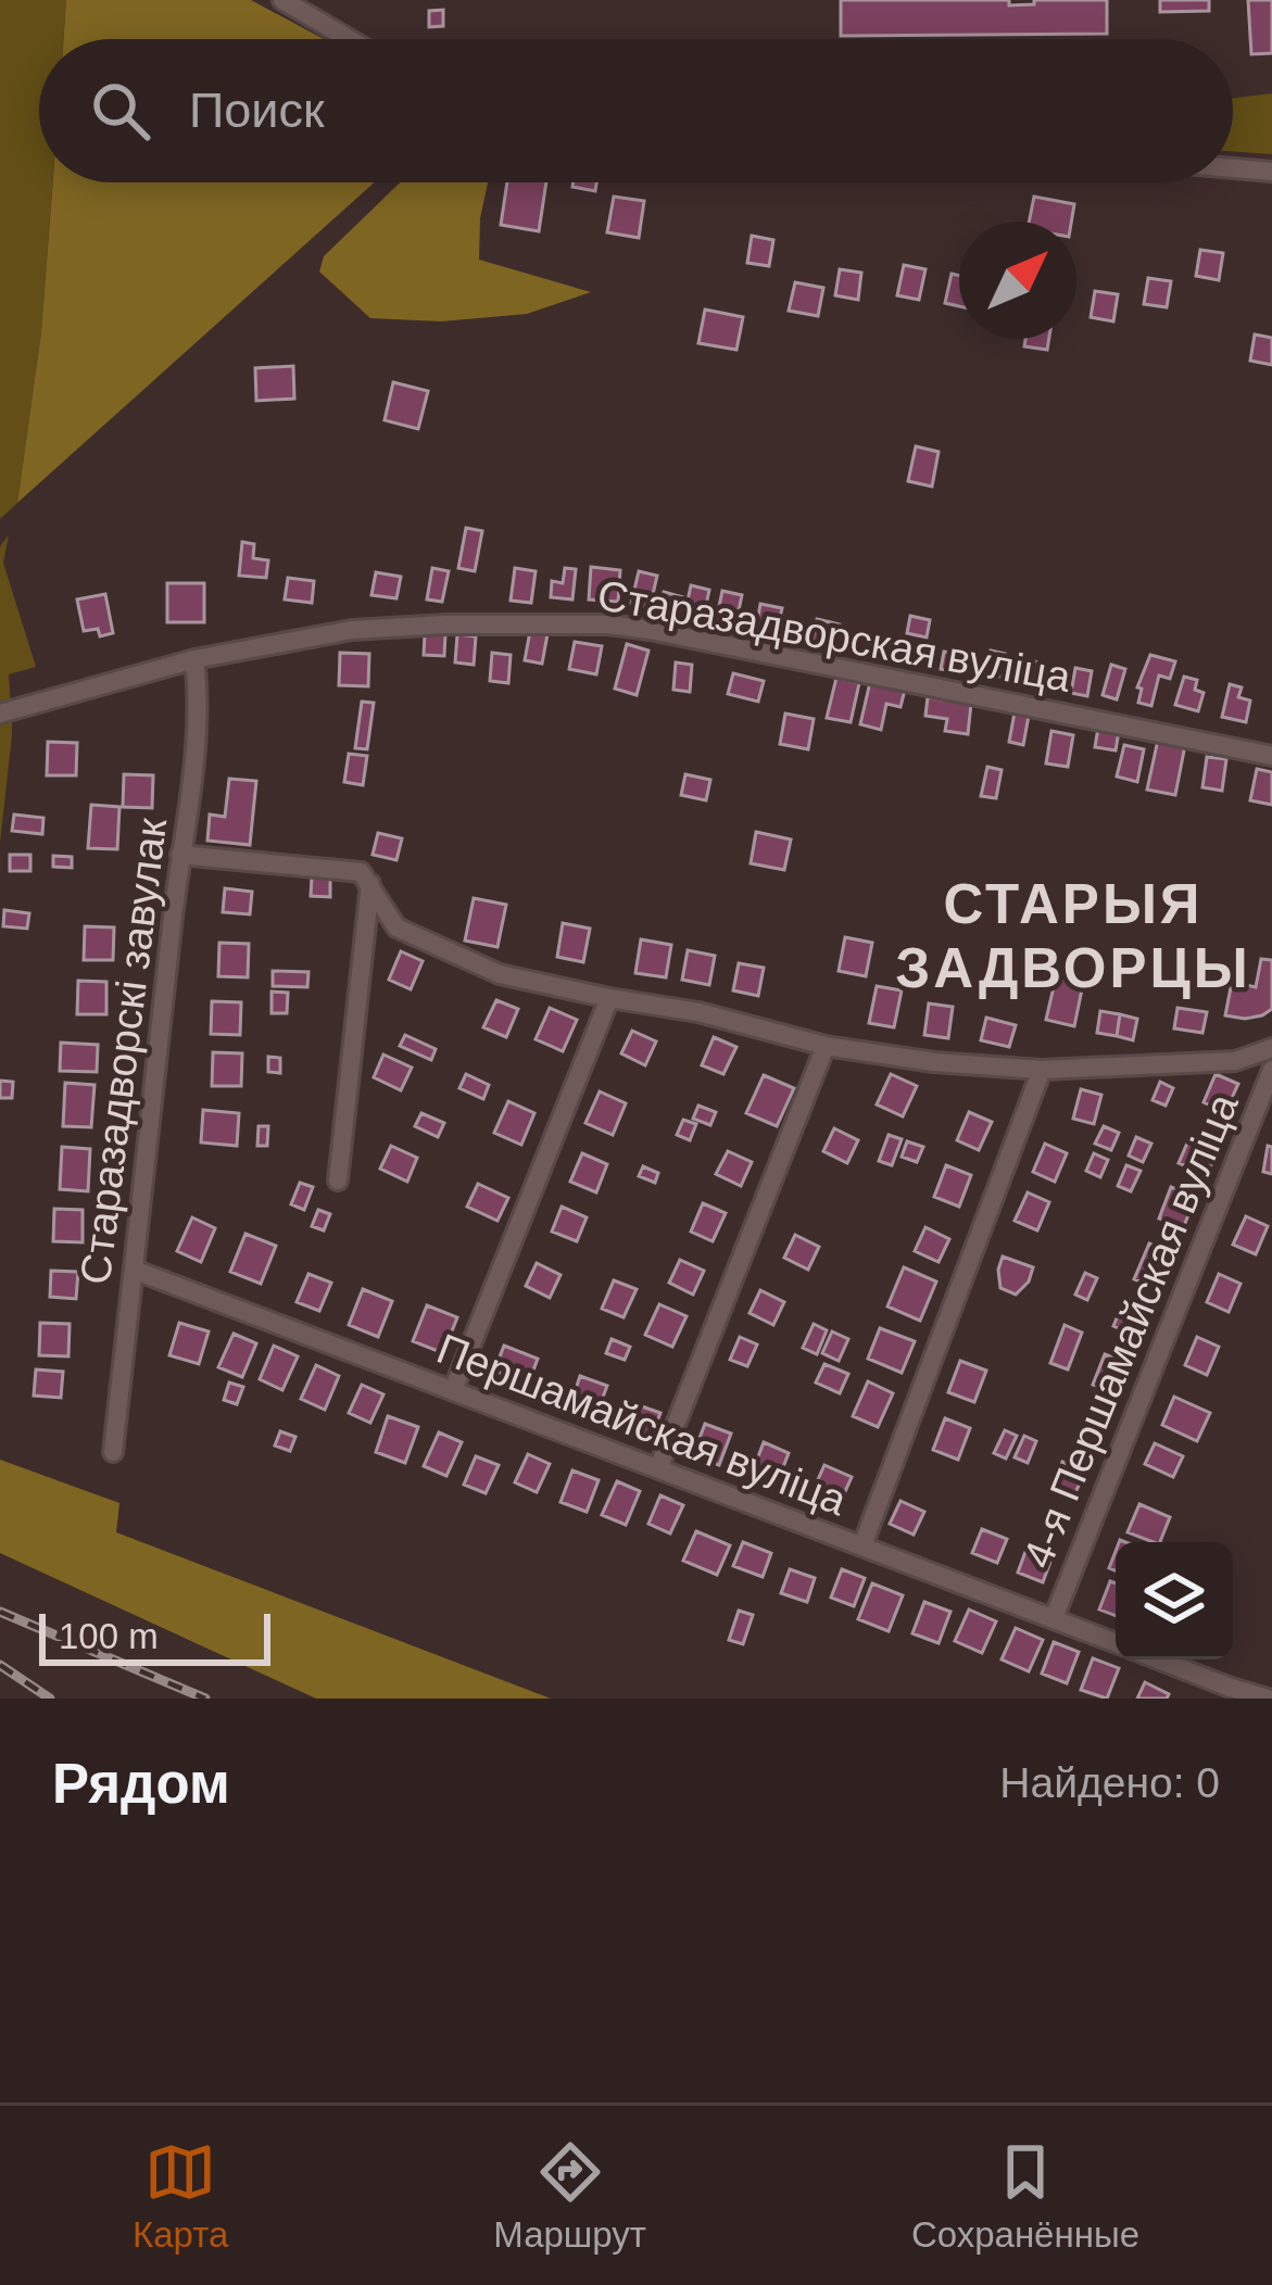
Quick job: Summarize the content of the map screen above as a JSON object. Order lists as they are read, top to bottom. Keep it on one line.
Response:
{"streets":{"street":["Старазадворская вуліца","Старазадворскі завулак","4-я Першамайская вуліца","Першамайская вуліца"]},"crossings":[["Старазадворская вуліца","Старазадворскі завулак"],["Старазадворскі завулак","Першамайская вуліца"],["4-я Першамайская вуліца","Першамайская вуліца"]],"districts":["СТАРЫЯ ЗАДВОРЦЫ"],"scale_bar":"100 m","north":"top right","page":{"search":"Поиск","scale":"100 m","heading":["Рядом","Найдено: 0"],"nav":["Карта","Маршрут","Сохранённые"]}}
